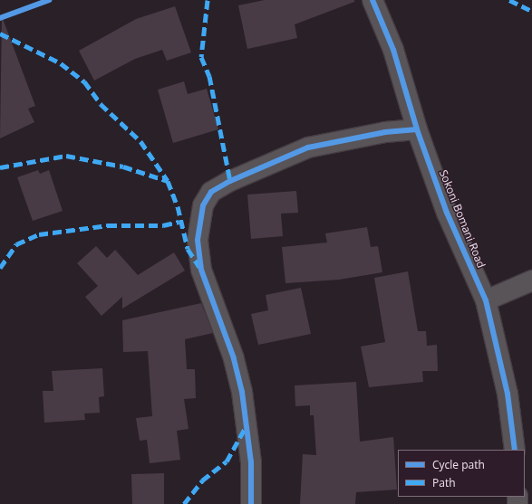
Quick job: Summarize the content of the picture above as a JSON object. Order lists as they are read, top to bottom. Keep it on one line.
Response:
{"streets":{"street":["Sokoni Bomani Road"]},"legend":["Cycle path","Path"]}
